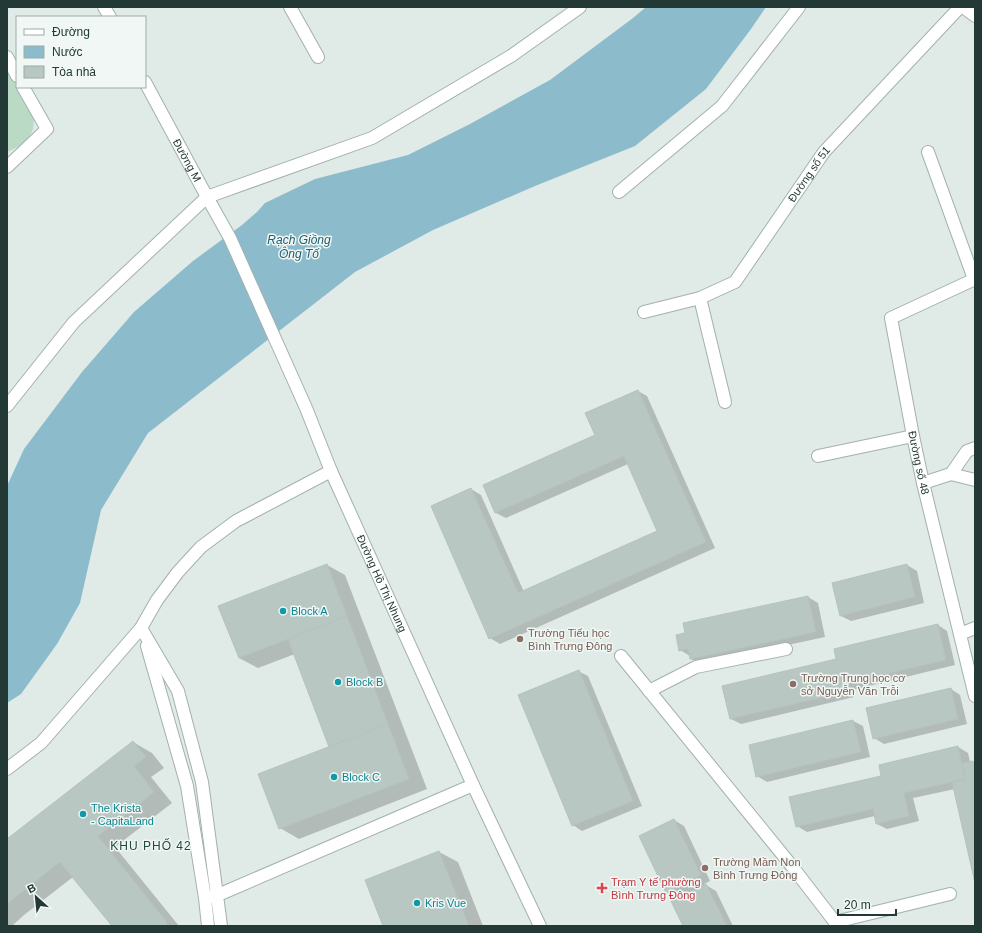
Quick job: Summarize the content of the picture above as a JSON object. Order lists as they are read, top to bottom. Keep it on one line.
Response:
{"streets":{"street":["Đường M","Đường số 51","Đường số 48","Đường Hồ Thị Nhung"]},"crossings":[["Đường M","Đường Hồ Thị Nhung"]],"districts":["KHU PHỐ 42"],"water":["Rạch Giồng Ông Tố"],"places":{"other":["Block A","Trường Tiểu học Bình Trưng Đông","Block B","Trường Trung học cơ sở Nguyễn Văn Trỗi","Block C","The Krista - CapitaLand","Trường Mầm Non Bình Trưng Đông","Kris Vue"],"health":["Trạm Y tế phường Bình Trưng Đông"]},"legend":["Đường","Nước","Tòa nhà"],"scale_bar":"20 m","north":"top left"}
